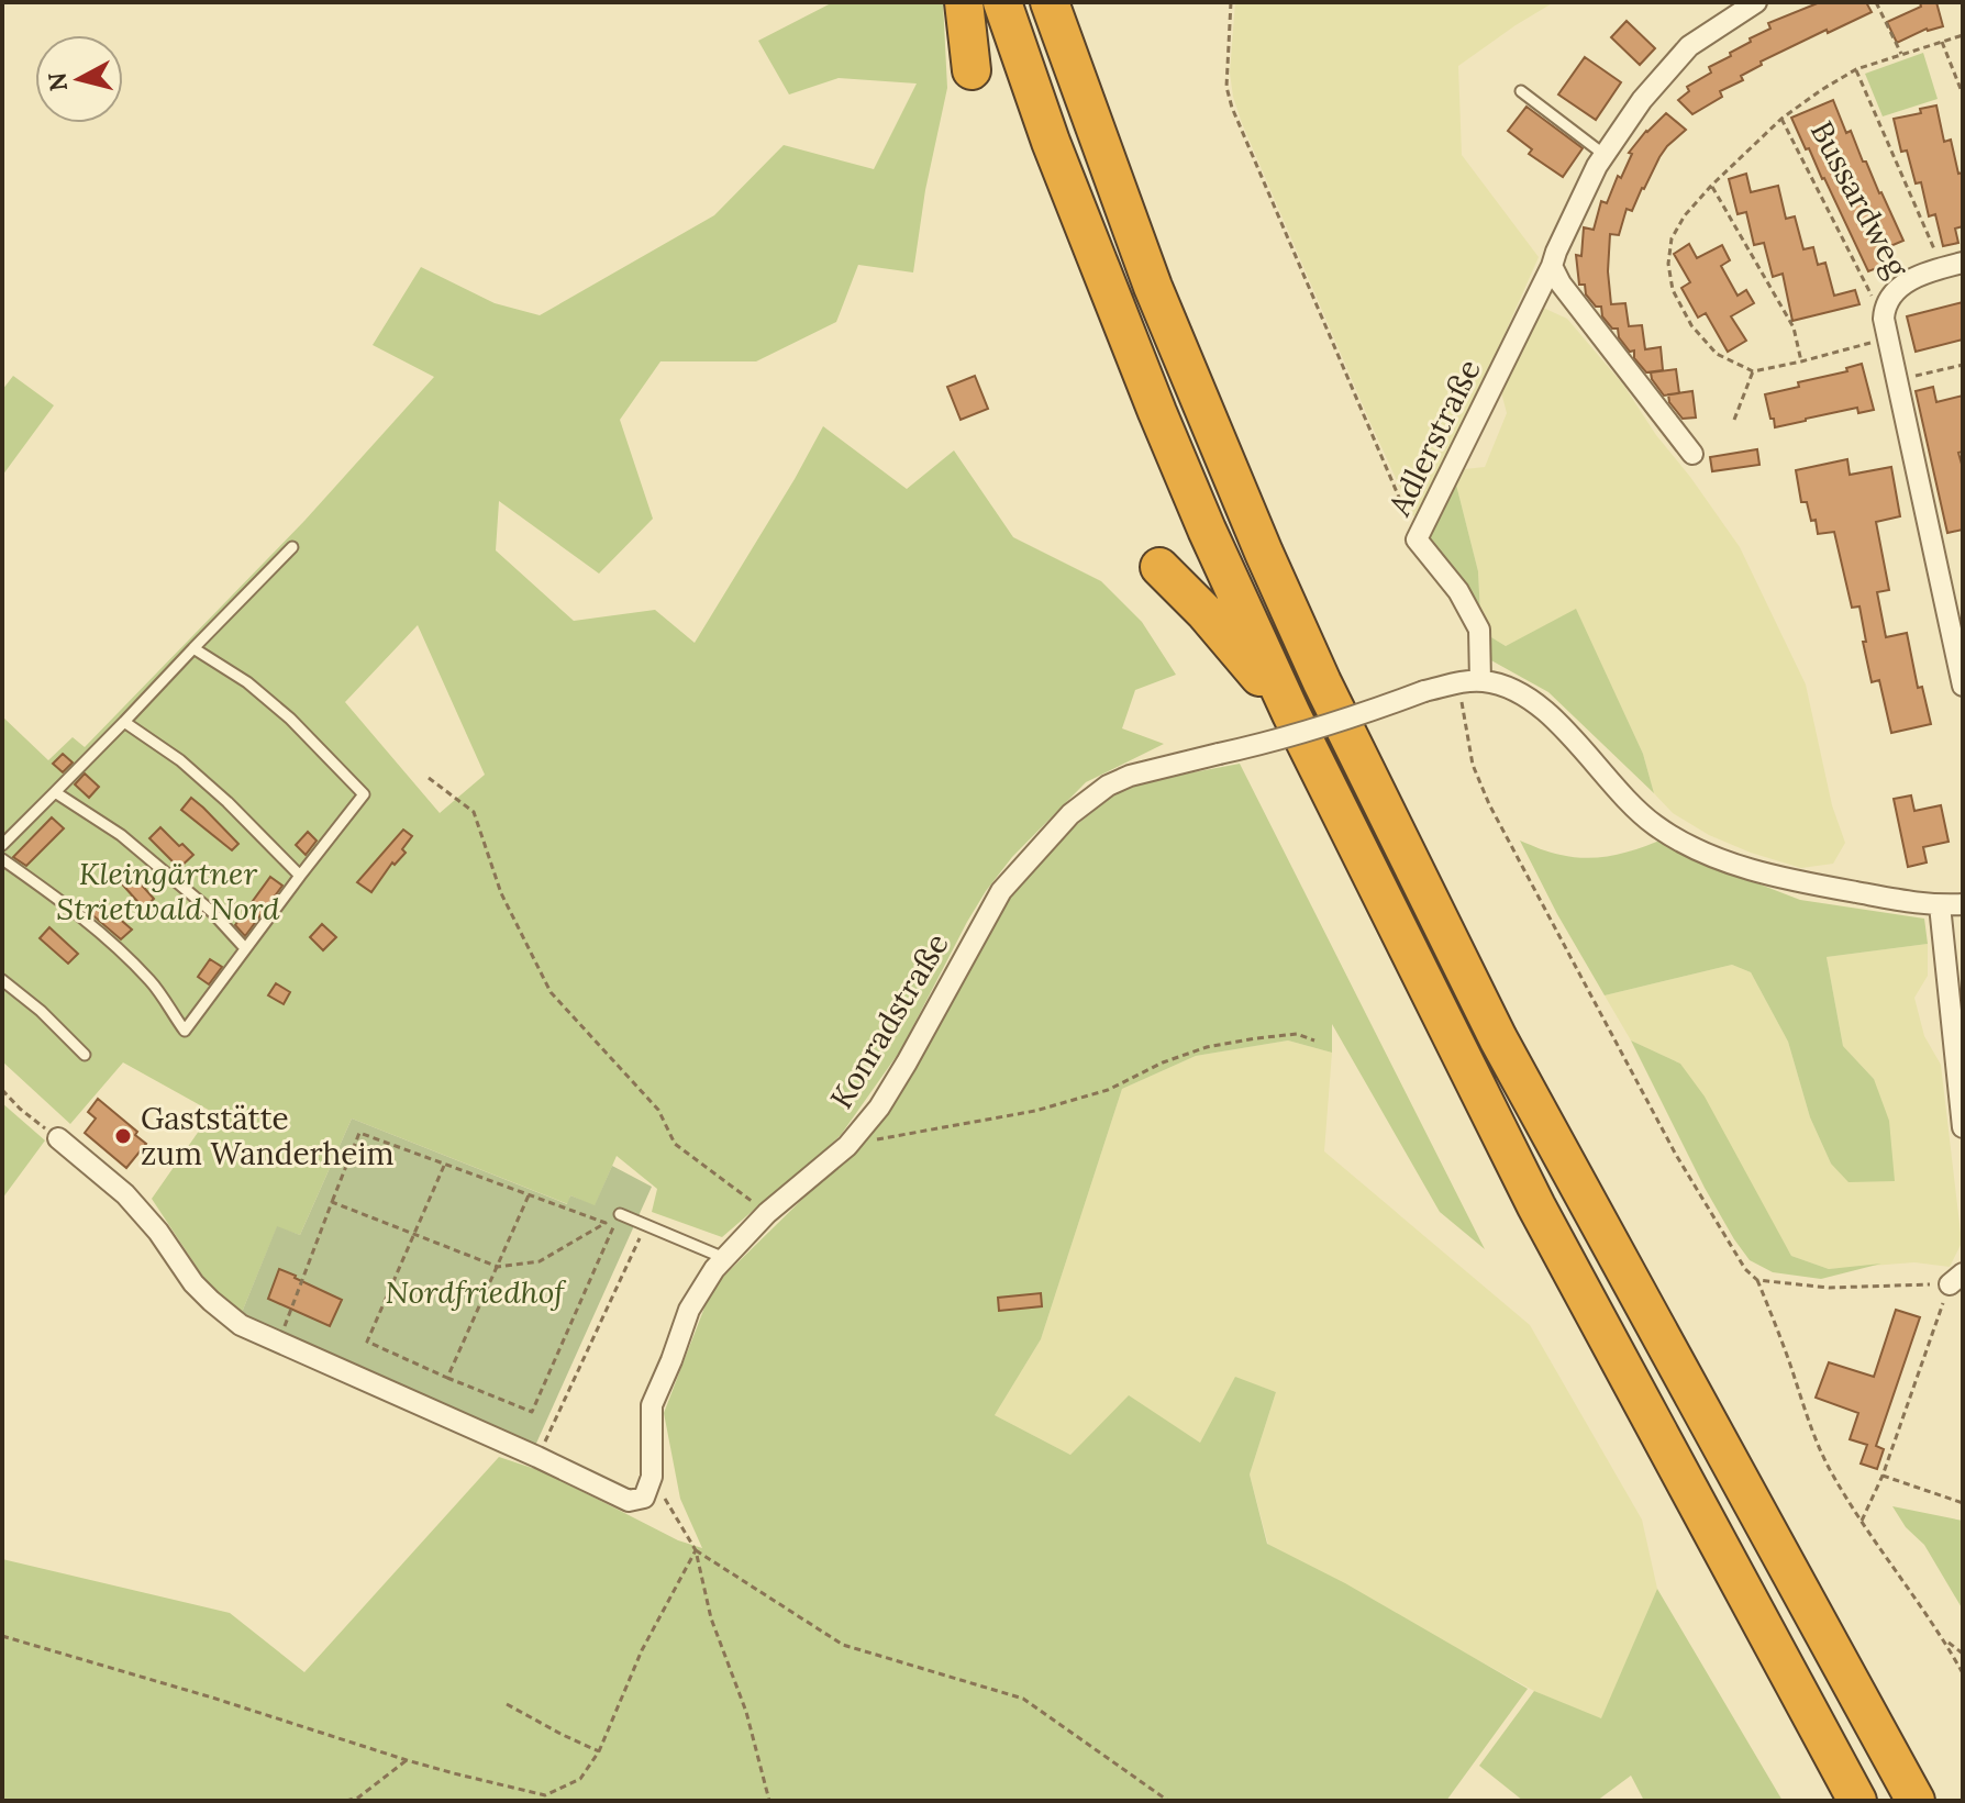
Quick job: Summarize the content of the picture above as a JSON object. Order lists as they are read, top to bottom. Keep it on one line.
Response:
{"streets":{"street":["Bussardweg","Adlerstraße","Konradstraße"]},"crossings":[["Adlerstraße","Konradstraße"]],"parks":["Kleingärtner Strietwald Nord","Nordfriedhof"],"places":["Gaststätte zum Wanderheim"],"north":"left"}
